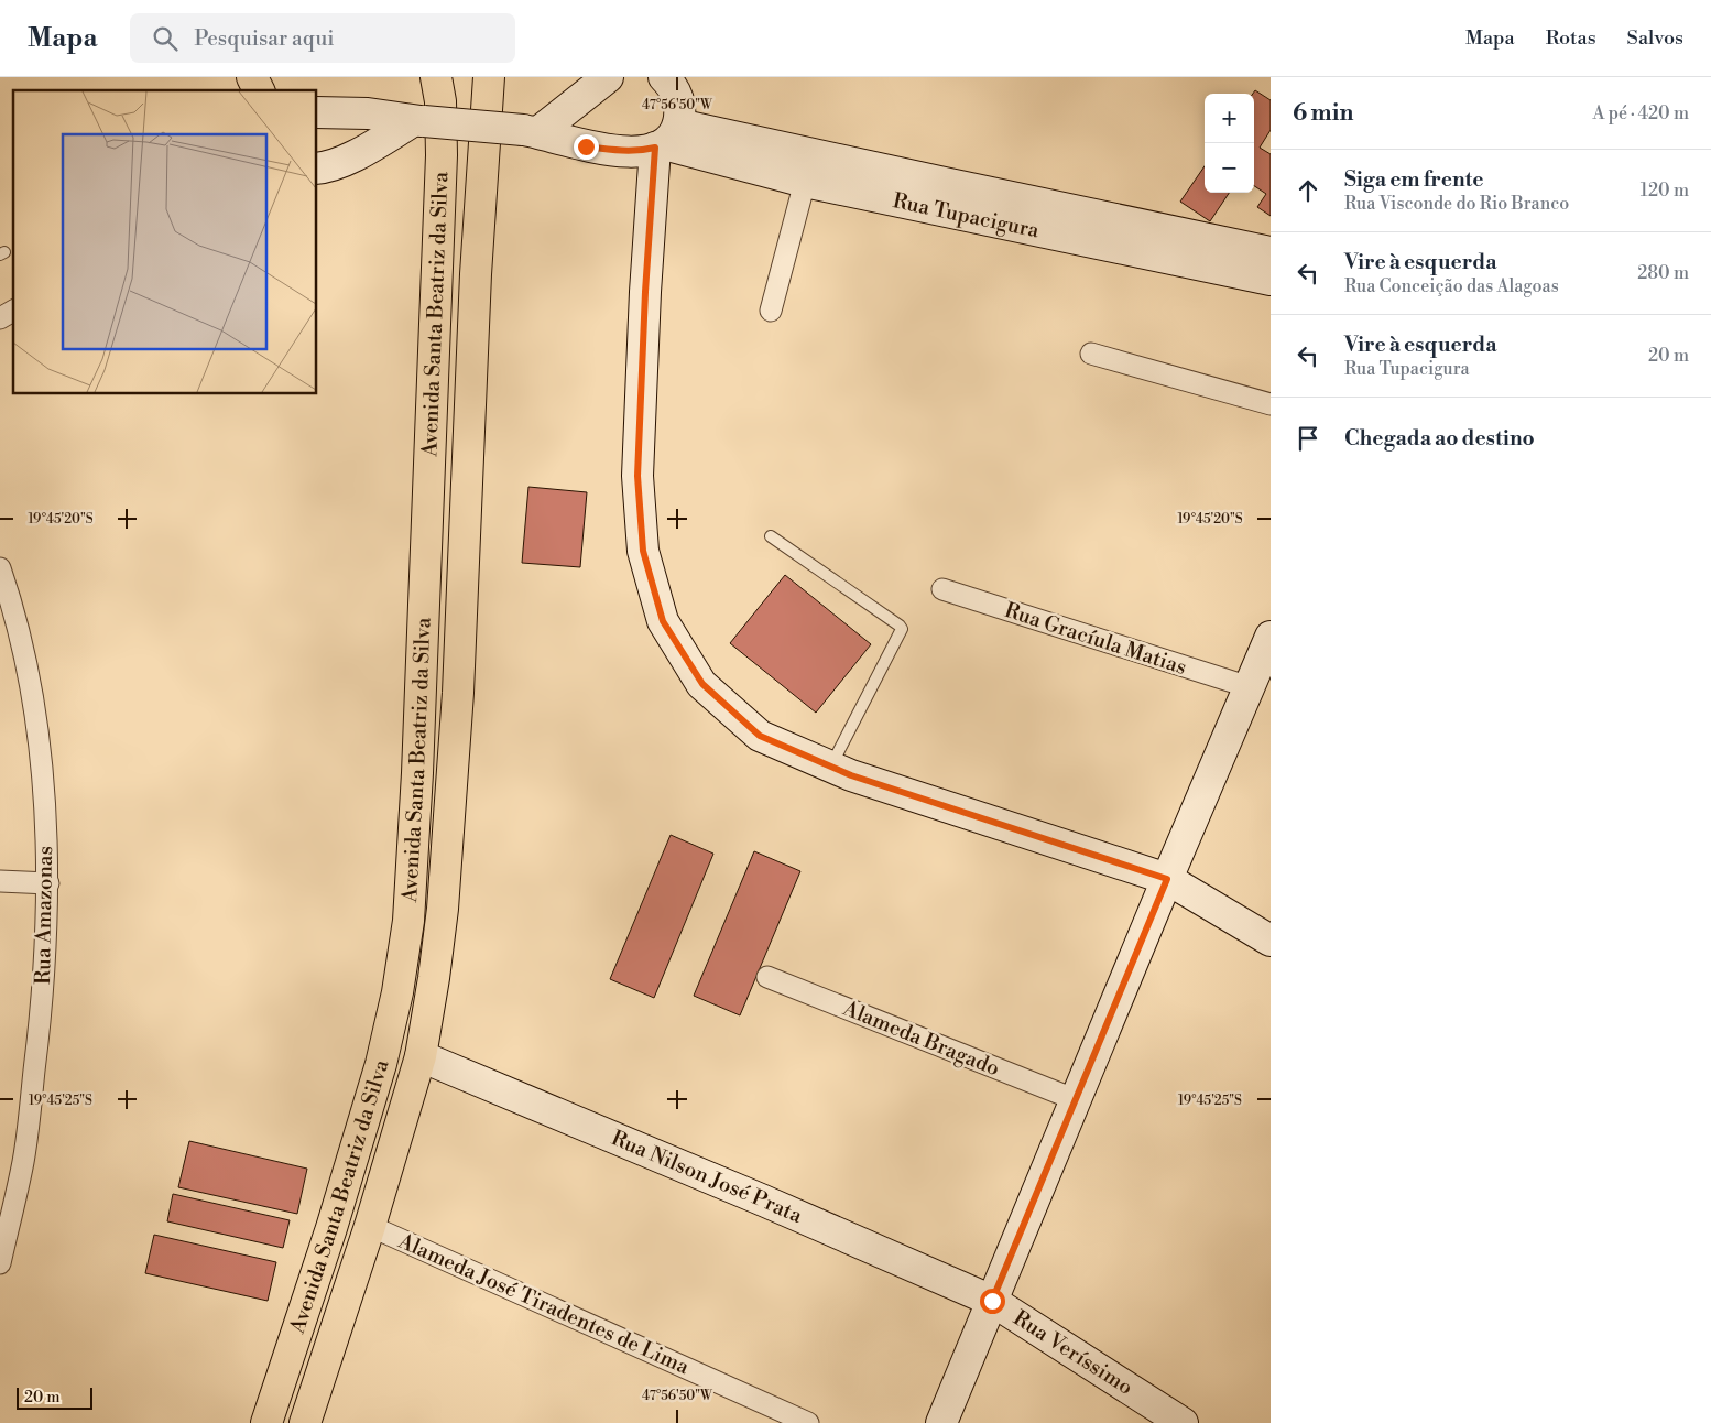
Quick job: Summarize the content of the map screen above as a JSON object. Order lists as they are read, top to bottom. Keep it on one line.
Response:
{"streets":{"main road":["Avenida Santa Beatriz da Silva"],"street":["Rua Tupacigura","Rua Gracíula Matias","Rua Amazonas","Alameda Bragado","Rua Nilson José Prata","Alameda José Tiradentes de Lima","Rua Veríssimo"]},"crossings":[["Avenida Santa Beatriz da Silva","Rua Nilson José Prata"],["Avenida Santa Beatriz da Silva","Alameda José Tiradentes de Lima"],["Rua Nilson José Prata","Rua Veríssimo"]],"scale_bar":"20 m","page":{"header":"Mapa","search":"Pesquisar aqui","nav":["Mapa","Rotas","Salvos"],"heading":["6 min","A pé · 420 m"],"map_buttons":["+","−"],"list":[["Siga em frente","Rua Visconde do Rio Branco","120 m"],["Vire à esquerda","Rua Conceição das Alagoas","280 m"],["Vire à esquerda","Rua Tupacigura","20 m"],"Chegada ao destino"],"scale":"20 m"},"coordinates":["47°56'50\"W","19°45'20\"S","19°45'25\"S"]}
